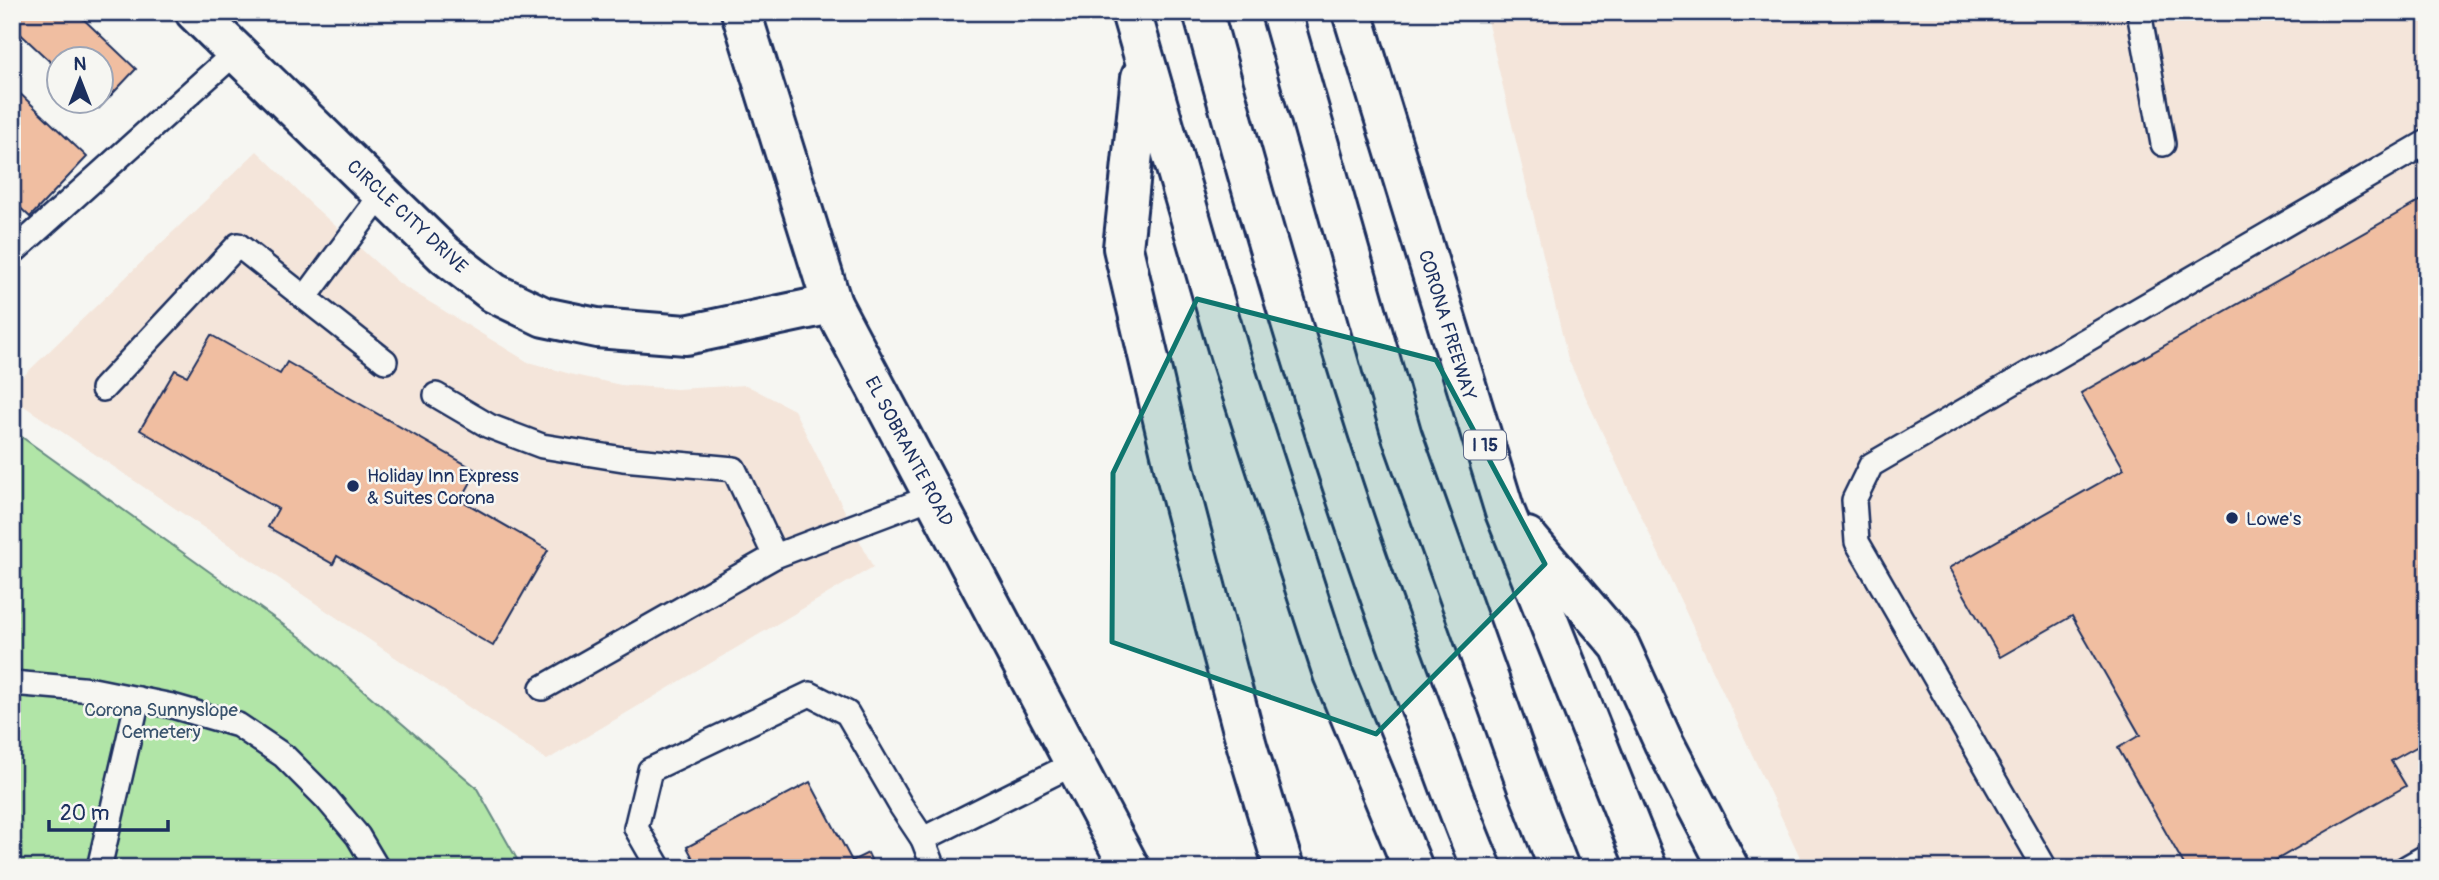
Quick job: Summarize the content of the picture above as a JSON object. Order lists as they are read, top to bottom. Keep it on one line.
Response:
{"streets":{"main road":["CIRCLE CITY DRIVE","CORONA FREEWAY","I 15","EL SOBRANTE ROAD"]},"crossings":[["CIRCLE CITY DRIVE","EL SOBRANTE ROAD"]],"parks":["Corona Sunnyslope Cemetery"],"places":["Holiday Inn Express & Suites Corona","Lowe's"],"scale_bar":"20 m","north":"top"}
